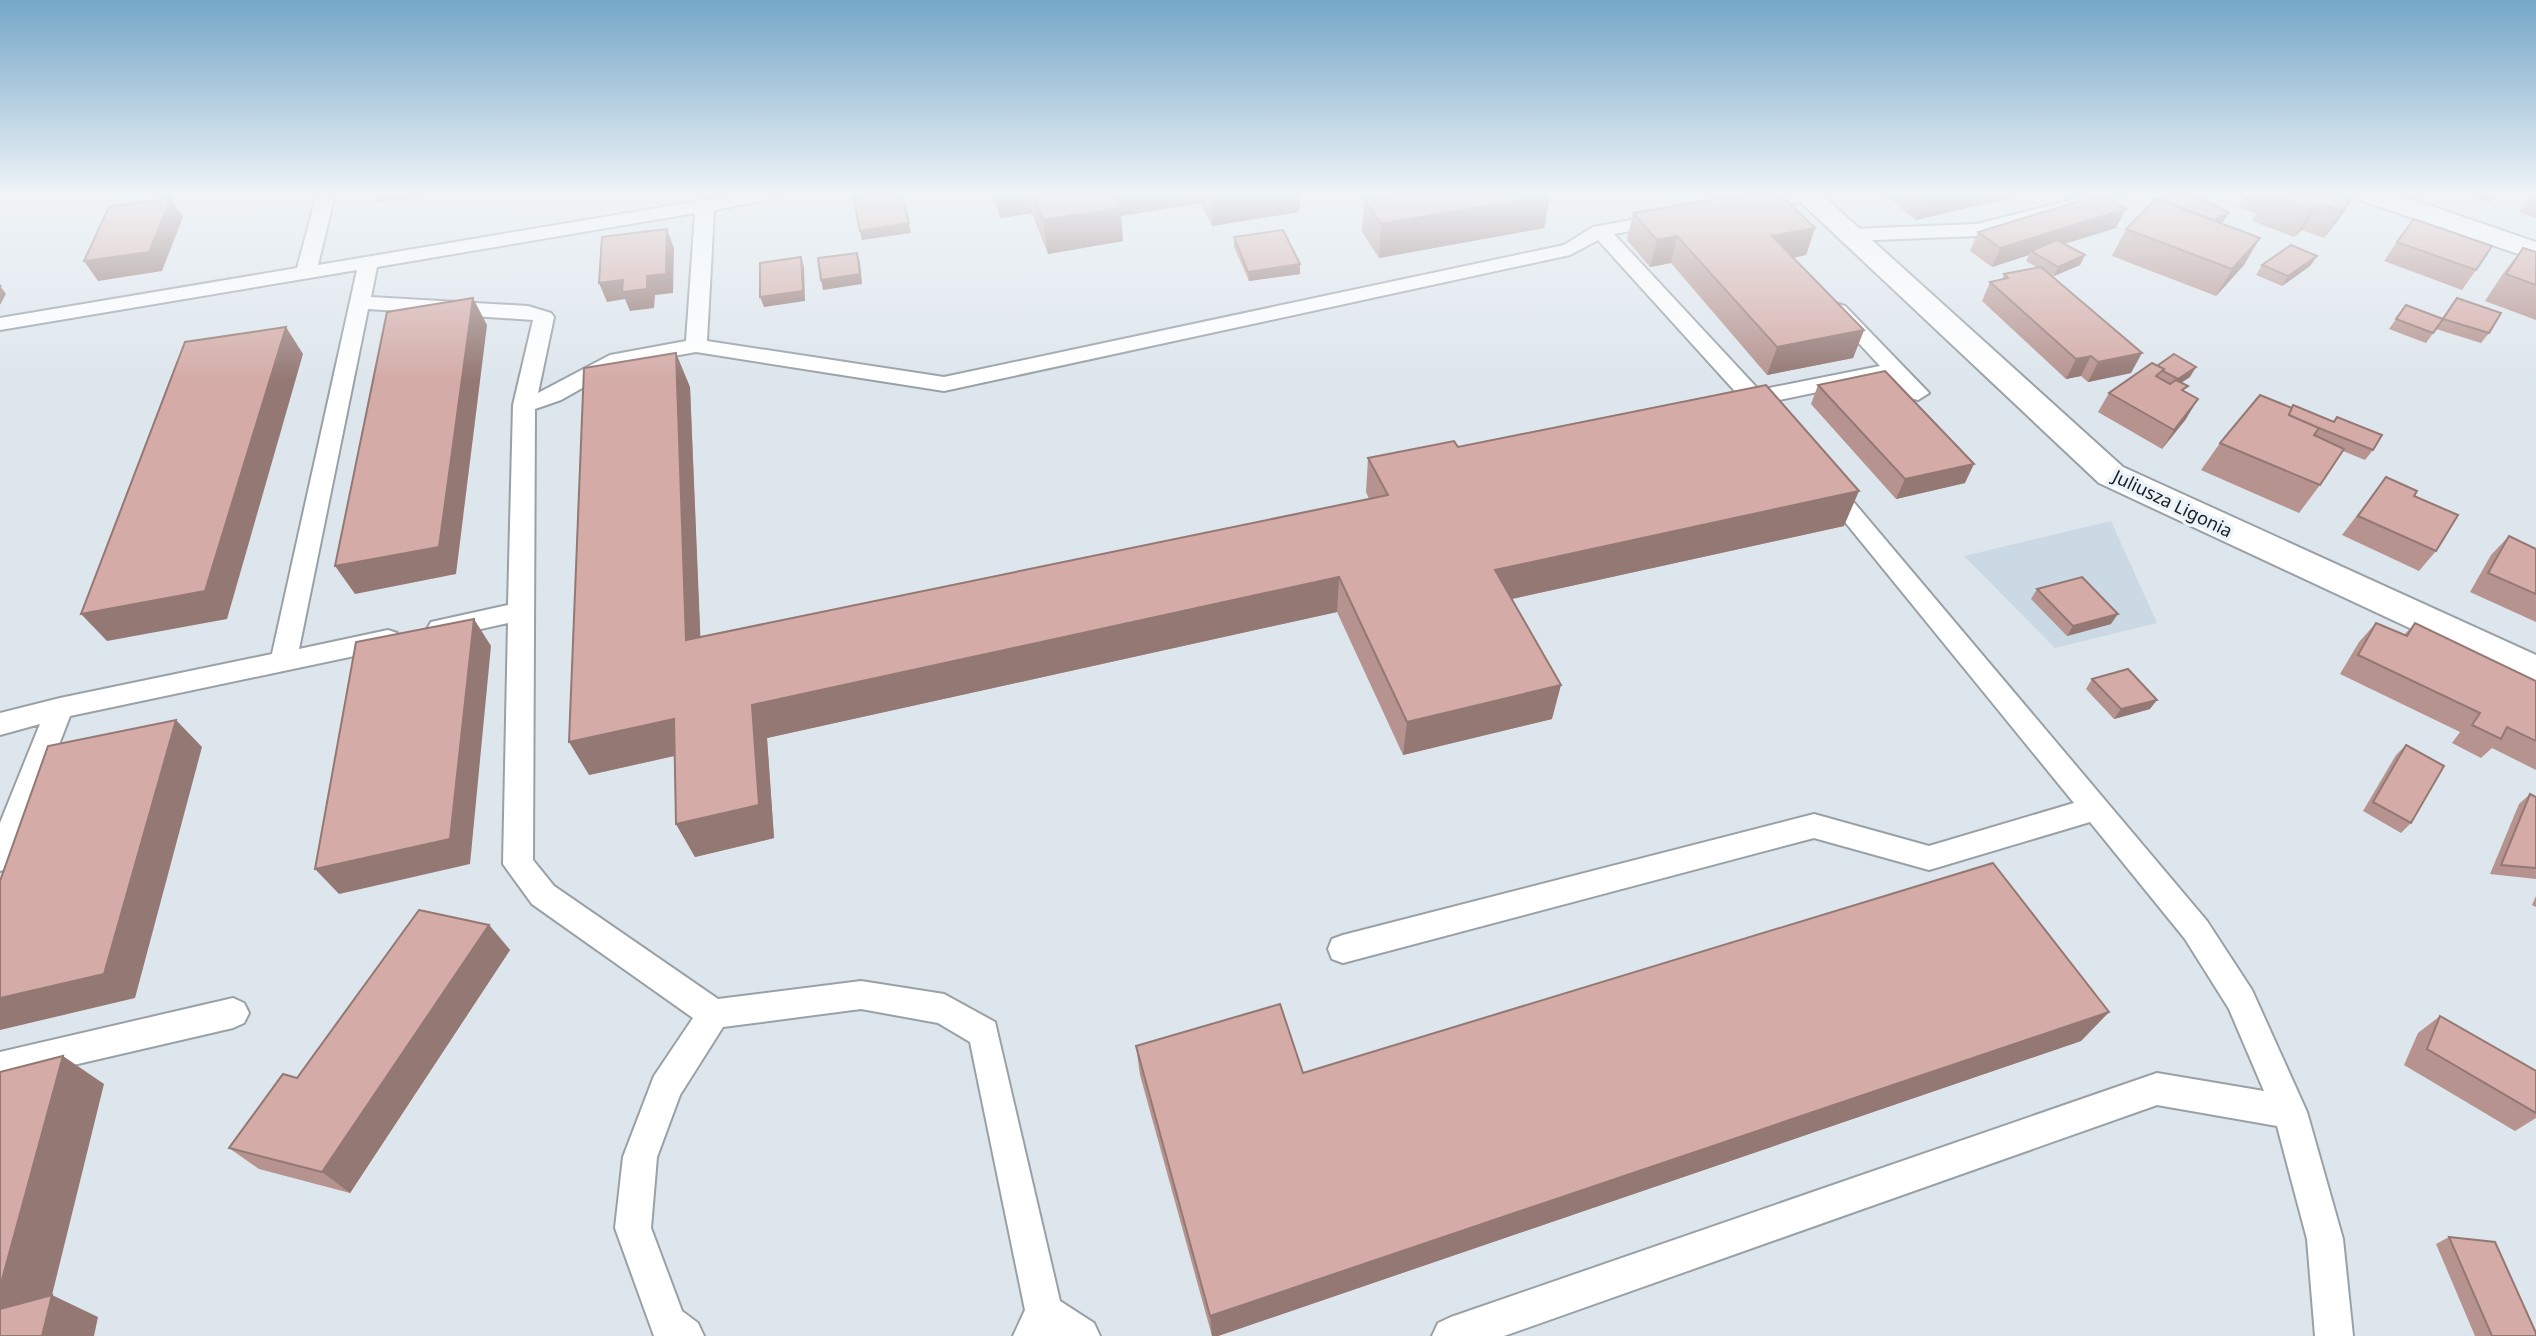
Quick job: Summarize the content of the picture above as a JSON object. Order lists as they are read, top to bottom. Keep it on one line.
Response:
{"streets":{"street":["Juliusza Ligonia"]}}
